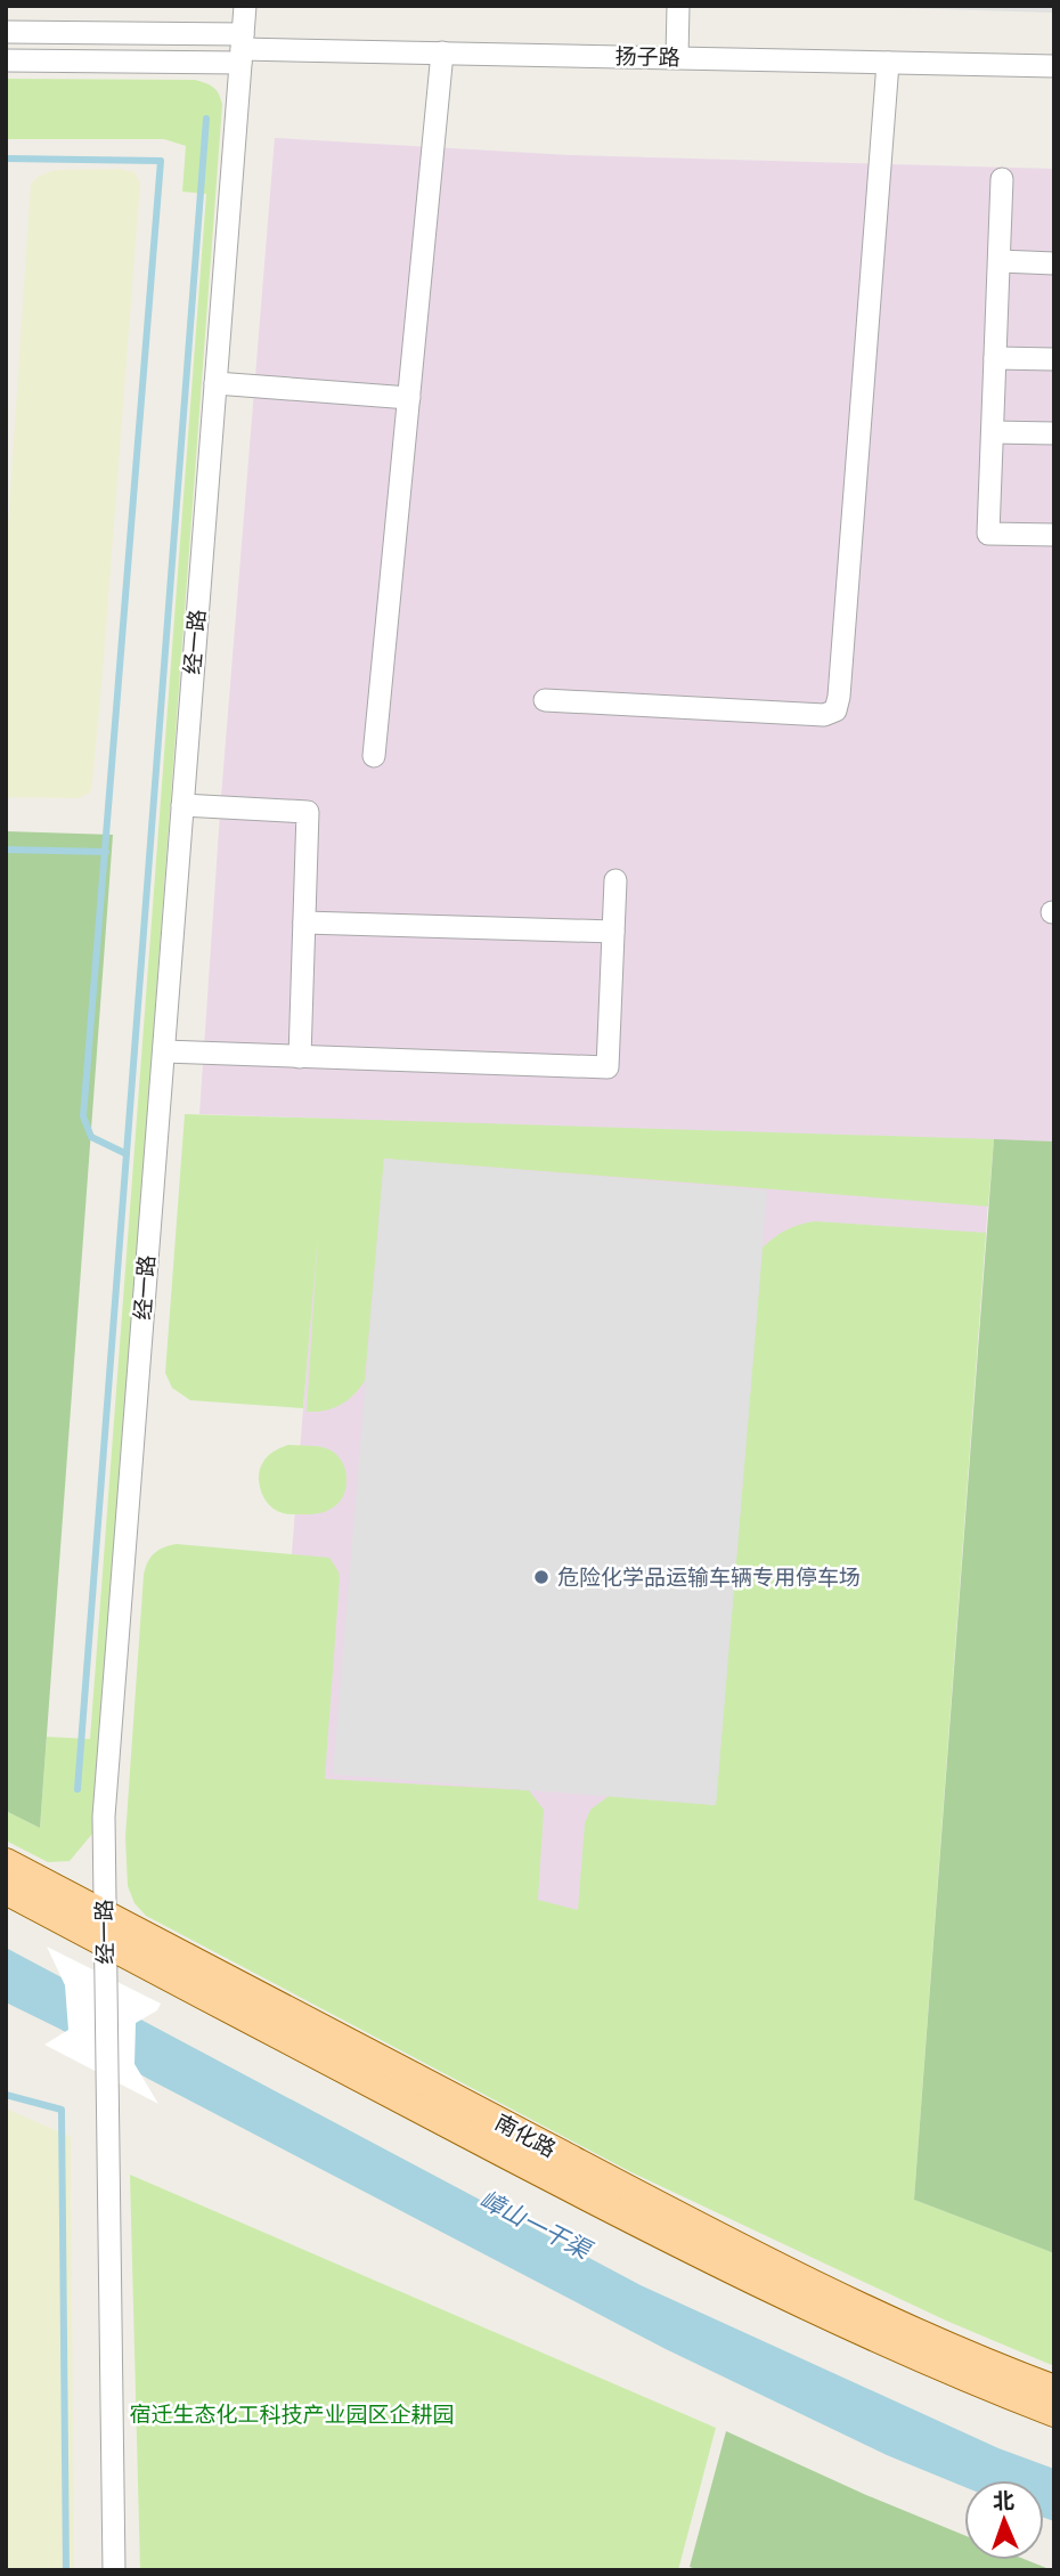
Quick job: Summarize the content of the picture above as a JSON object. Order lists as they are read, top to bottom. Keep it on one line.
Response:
{"streets":{"main road":["南化路"],"street":["扬子路","经一路"]},"crossings":[["扬子路","经一路"],["经一路","南化路"]],"water":["嶂山一干渠"],"parks":["宿迁生态化工科技产业园区企耕园"],"places":["危险化学品运输车辆专用停车场"],"north":"top"}
